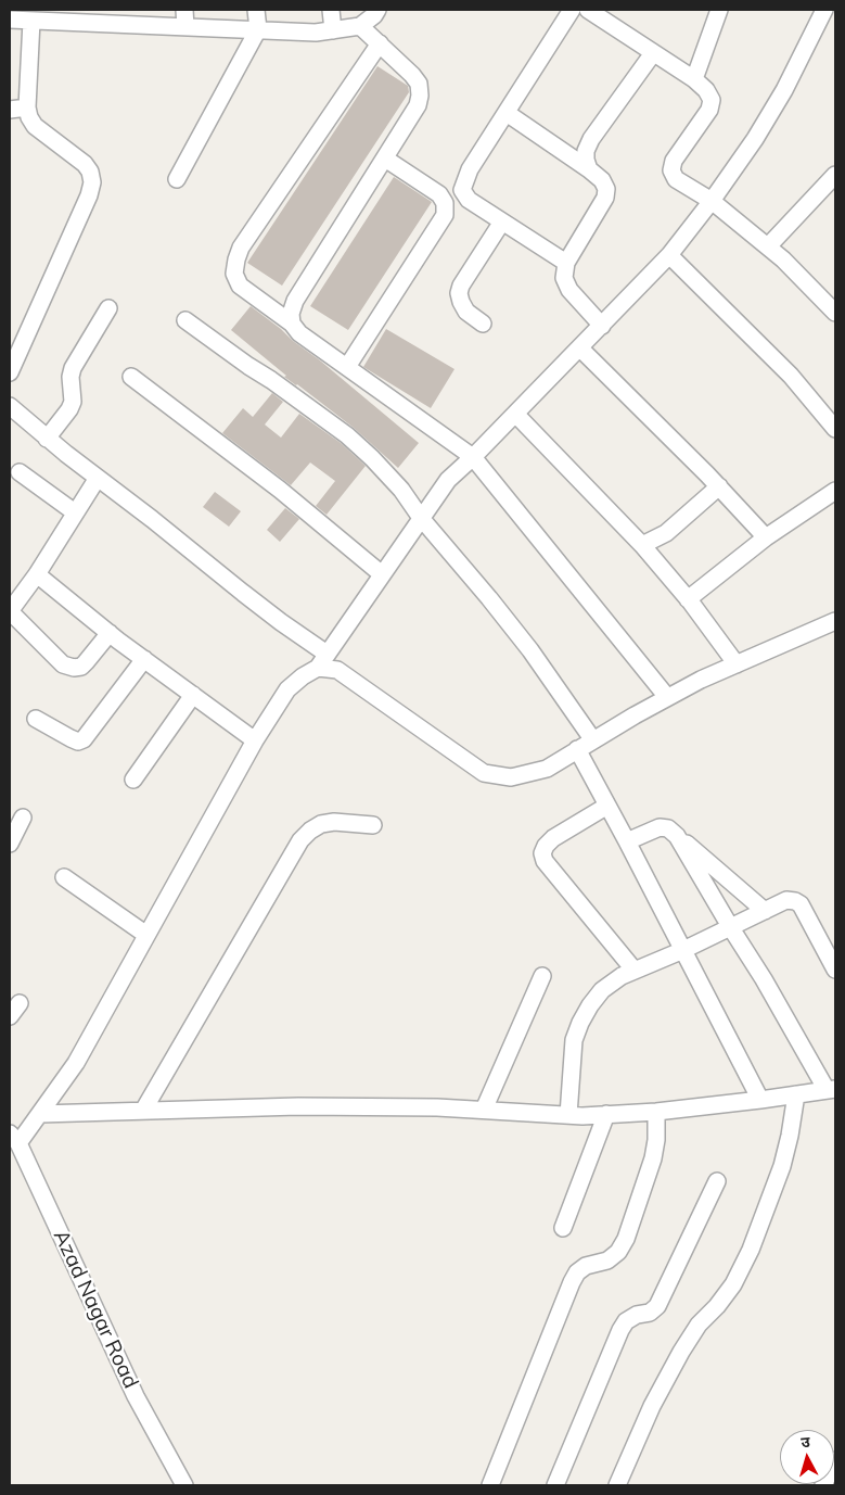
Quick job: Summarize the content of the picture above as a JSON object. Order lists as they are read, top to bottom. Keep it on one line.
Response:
{"streets":{"street":["Azad Nagar Road"]},"north":"top"}
